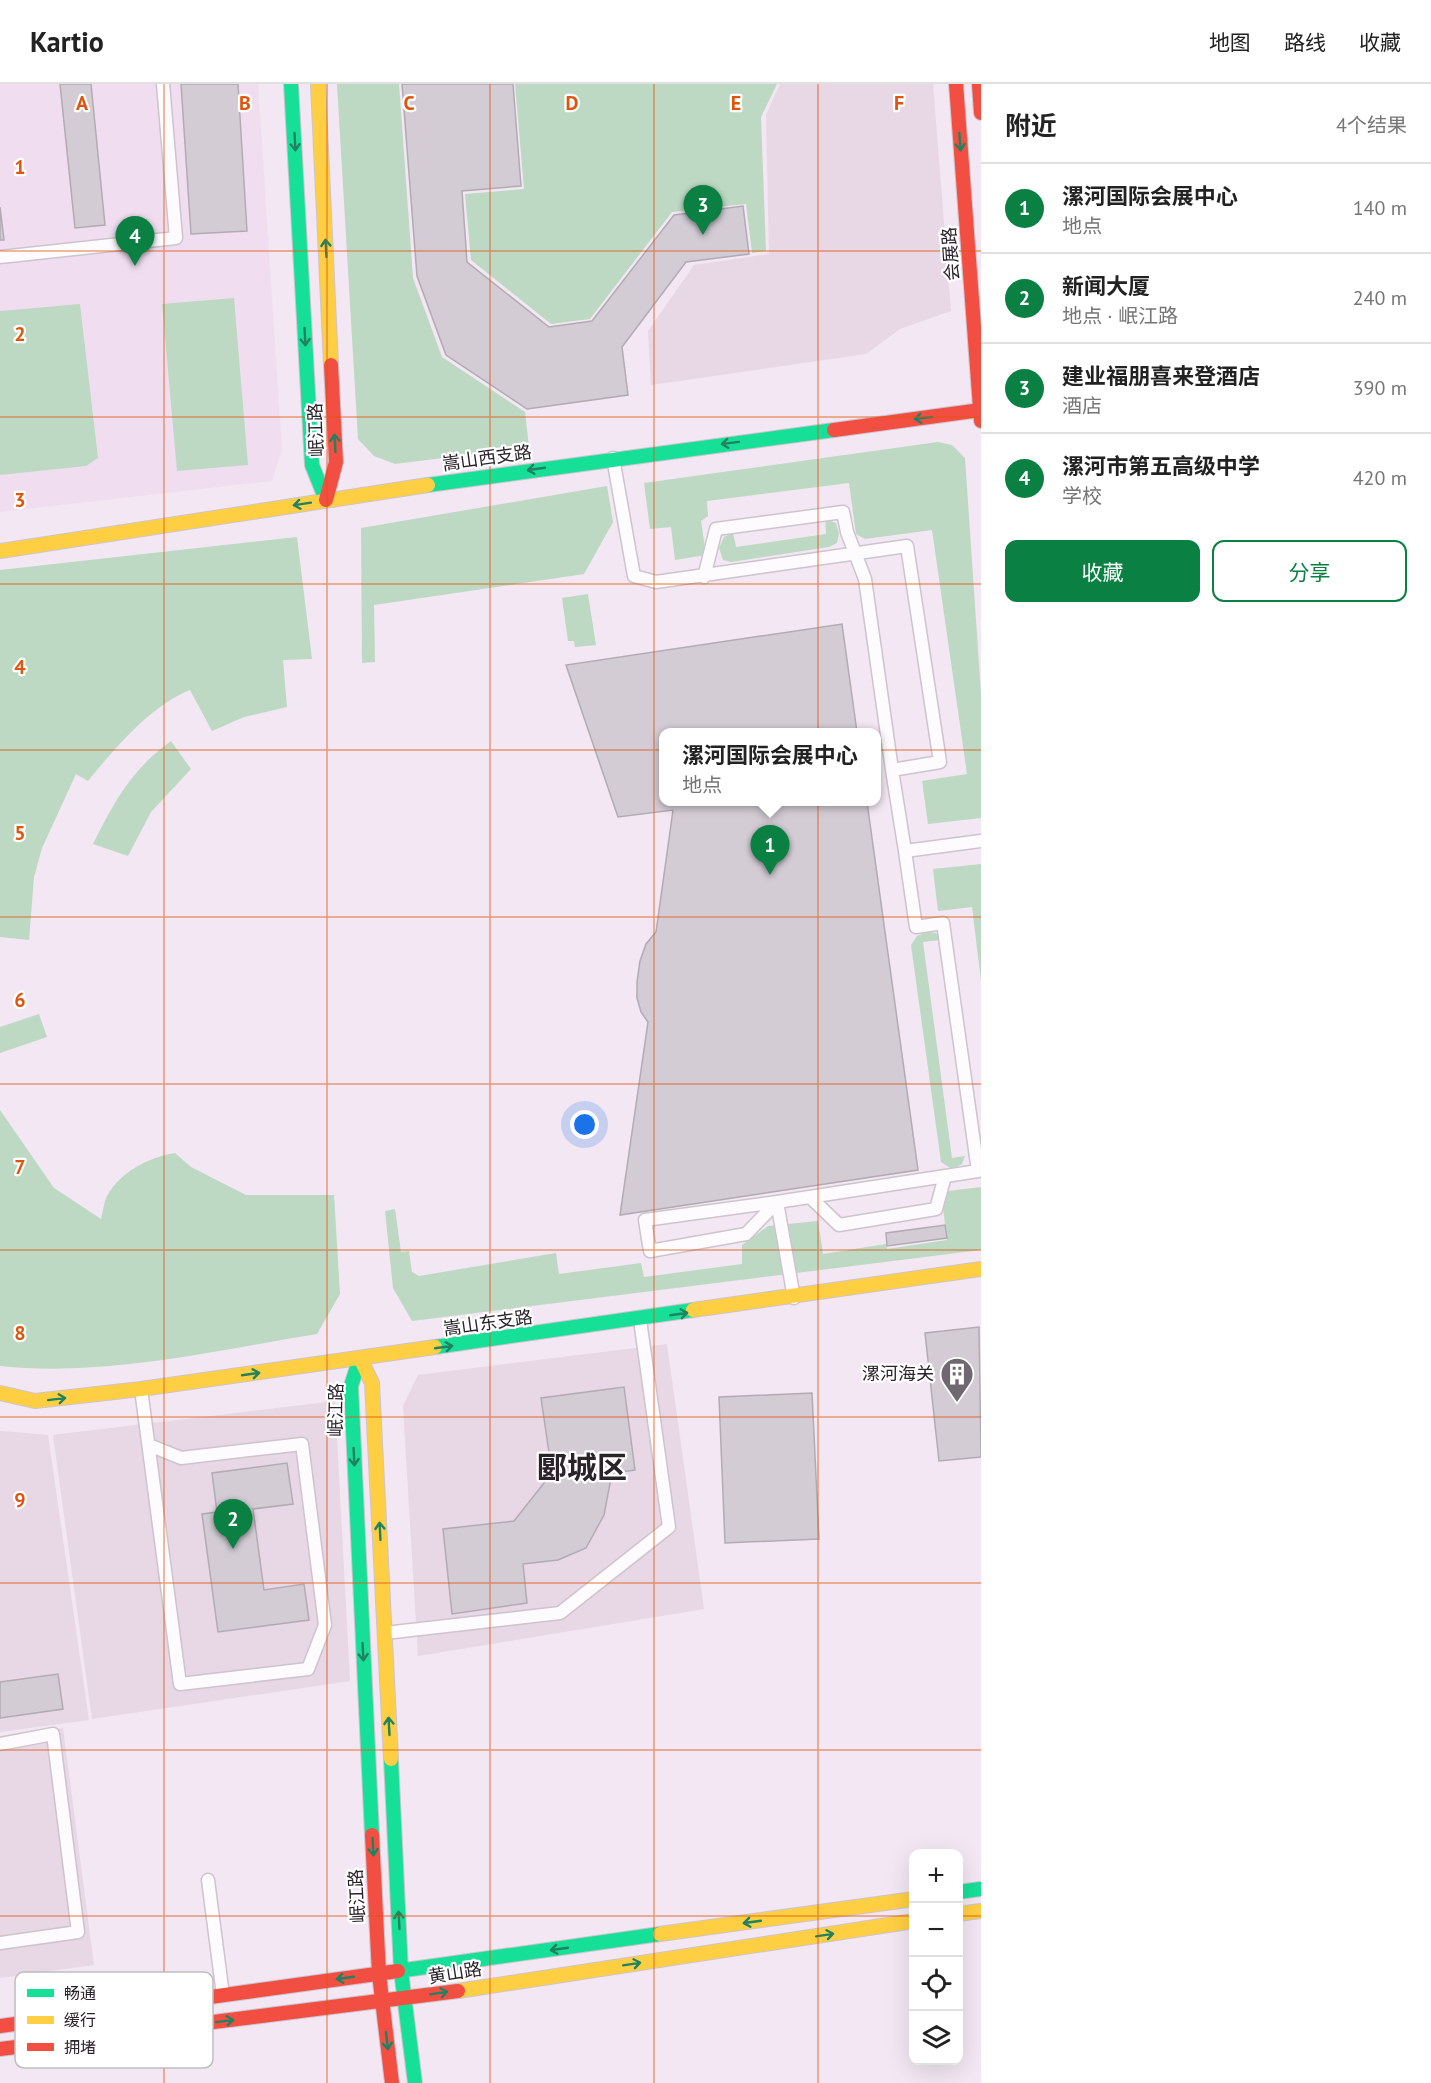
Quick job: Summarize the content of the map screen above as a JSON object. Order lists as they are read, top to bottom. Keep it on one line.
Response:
{"streets":{"street":["会展路","岷江路","嵩山西支路","嵩山东支路","黄山路"]},"crossings":[["会展路","嵩山西支路"],["岷江路","嵩山西支路"],["岷江路","嵩山东支路"],["岷江路","黄山路"]],"one_way":["会展路","嵩山西支路","嵩山东支路"],"districts":["郾城区"],"places":{"building":["漯河海关"]},"legend":["畅通","缓行","拥堵"],"page":{"header":"Kartio","nav":["地图","路线","收藏"],"heading":["附近","4个结果"],"list":[{"mark":"1","name":"漯河国际会展中心","note":"地点","value":"140 m"},{"mark":"2","name":"新闻大厦","note":"地点 · 岷江路","value":"240 m"},{"mark":"3","name":"建业福朋喜来登酒店","note":"酒店","value":"390 m"},{"mark":"4","name":"漯河市第五高级中学","note":"学校","value":"420 m"}],"pins":["3","4","1","2"],"buttons":["收藏","分享"],"popup":["漯河国际会展中心","地点"],"map_buttons":["+","−"]},"grid":{"columns":["A","B","C","D","E","F"],"rows":["1","2","3","4","5","6","7","8","9"]}}
